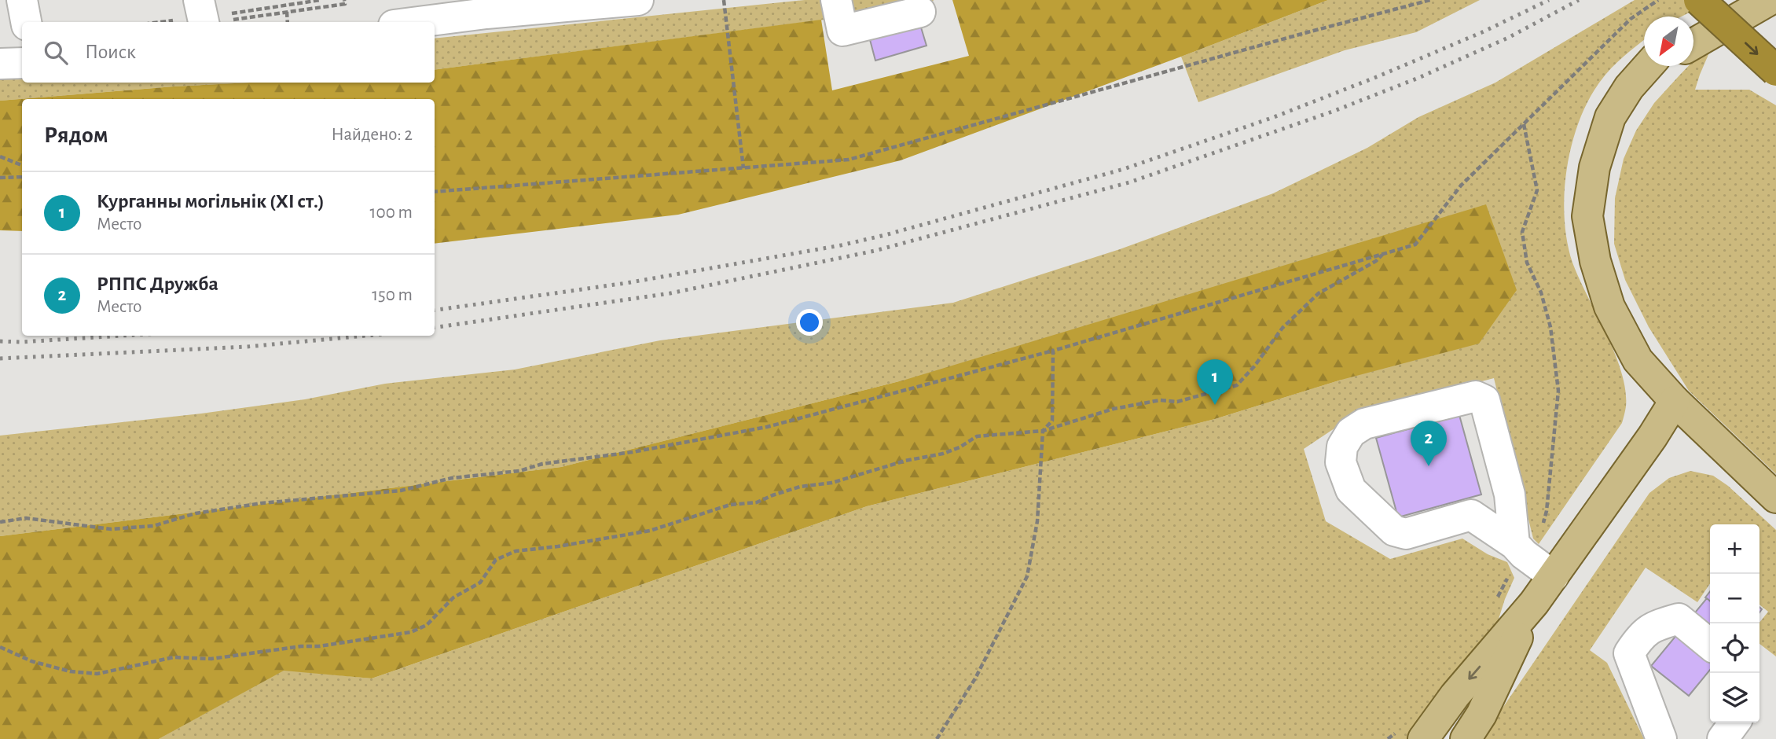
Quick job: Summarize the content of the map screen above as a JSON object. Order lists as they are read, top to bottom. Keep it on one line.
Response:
{"north":"bottom left","page":{"search":"Поиск","heading":["Рядом","Найдено: 2"],"list":[{"mark":"1","name":"Курганны могільнік (XI ст.)","note":"Место","value":"100 m"},{"mark":"2","name":"РППС Дружба","note":"Место","value":"150 m"}],"pins":["1","2"],"map_buttons":["+","−"]}}
